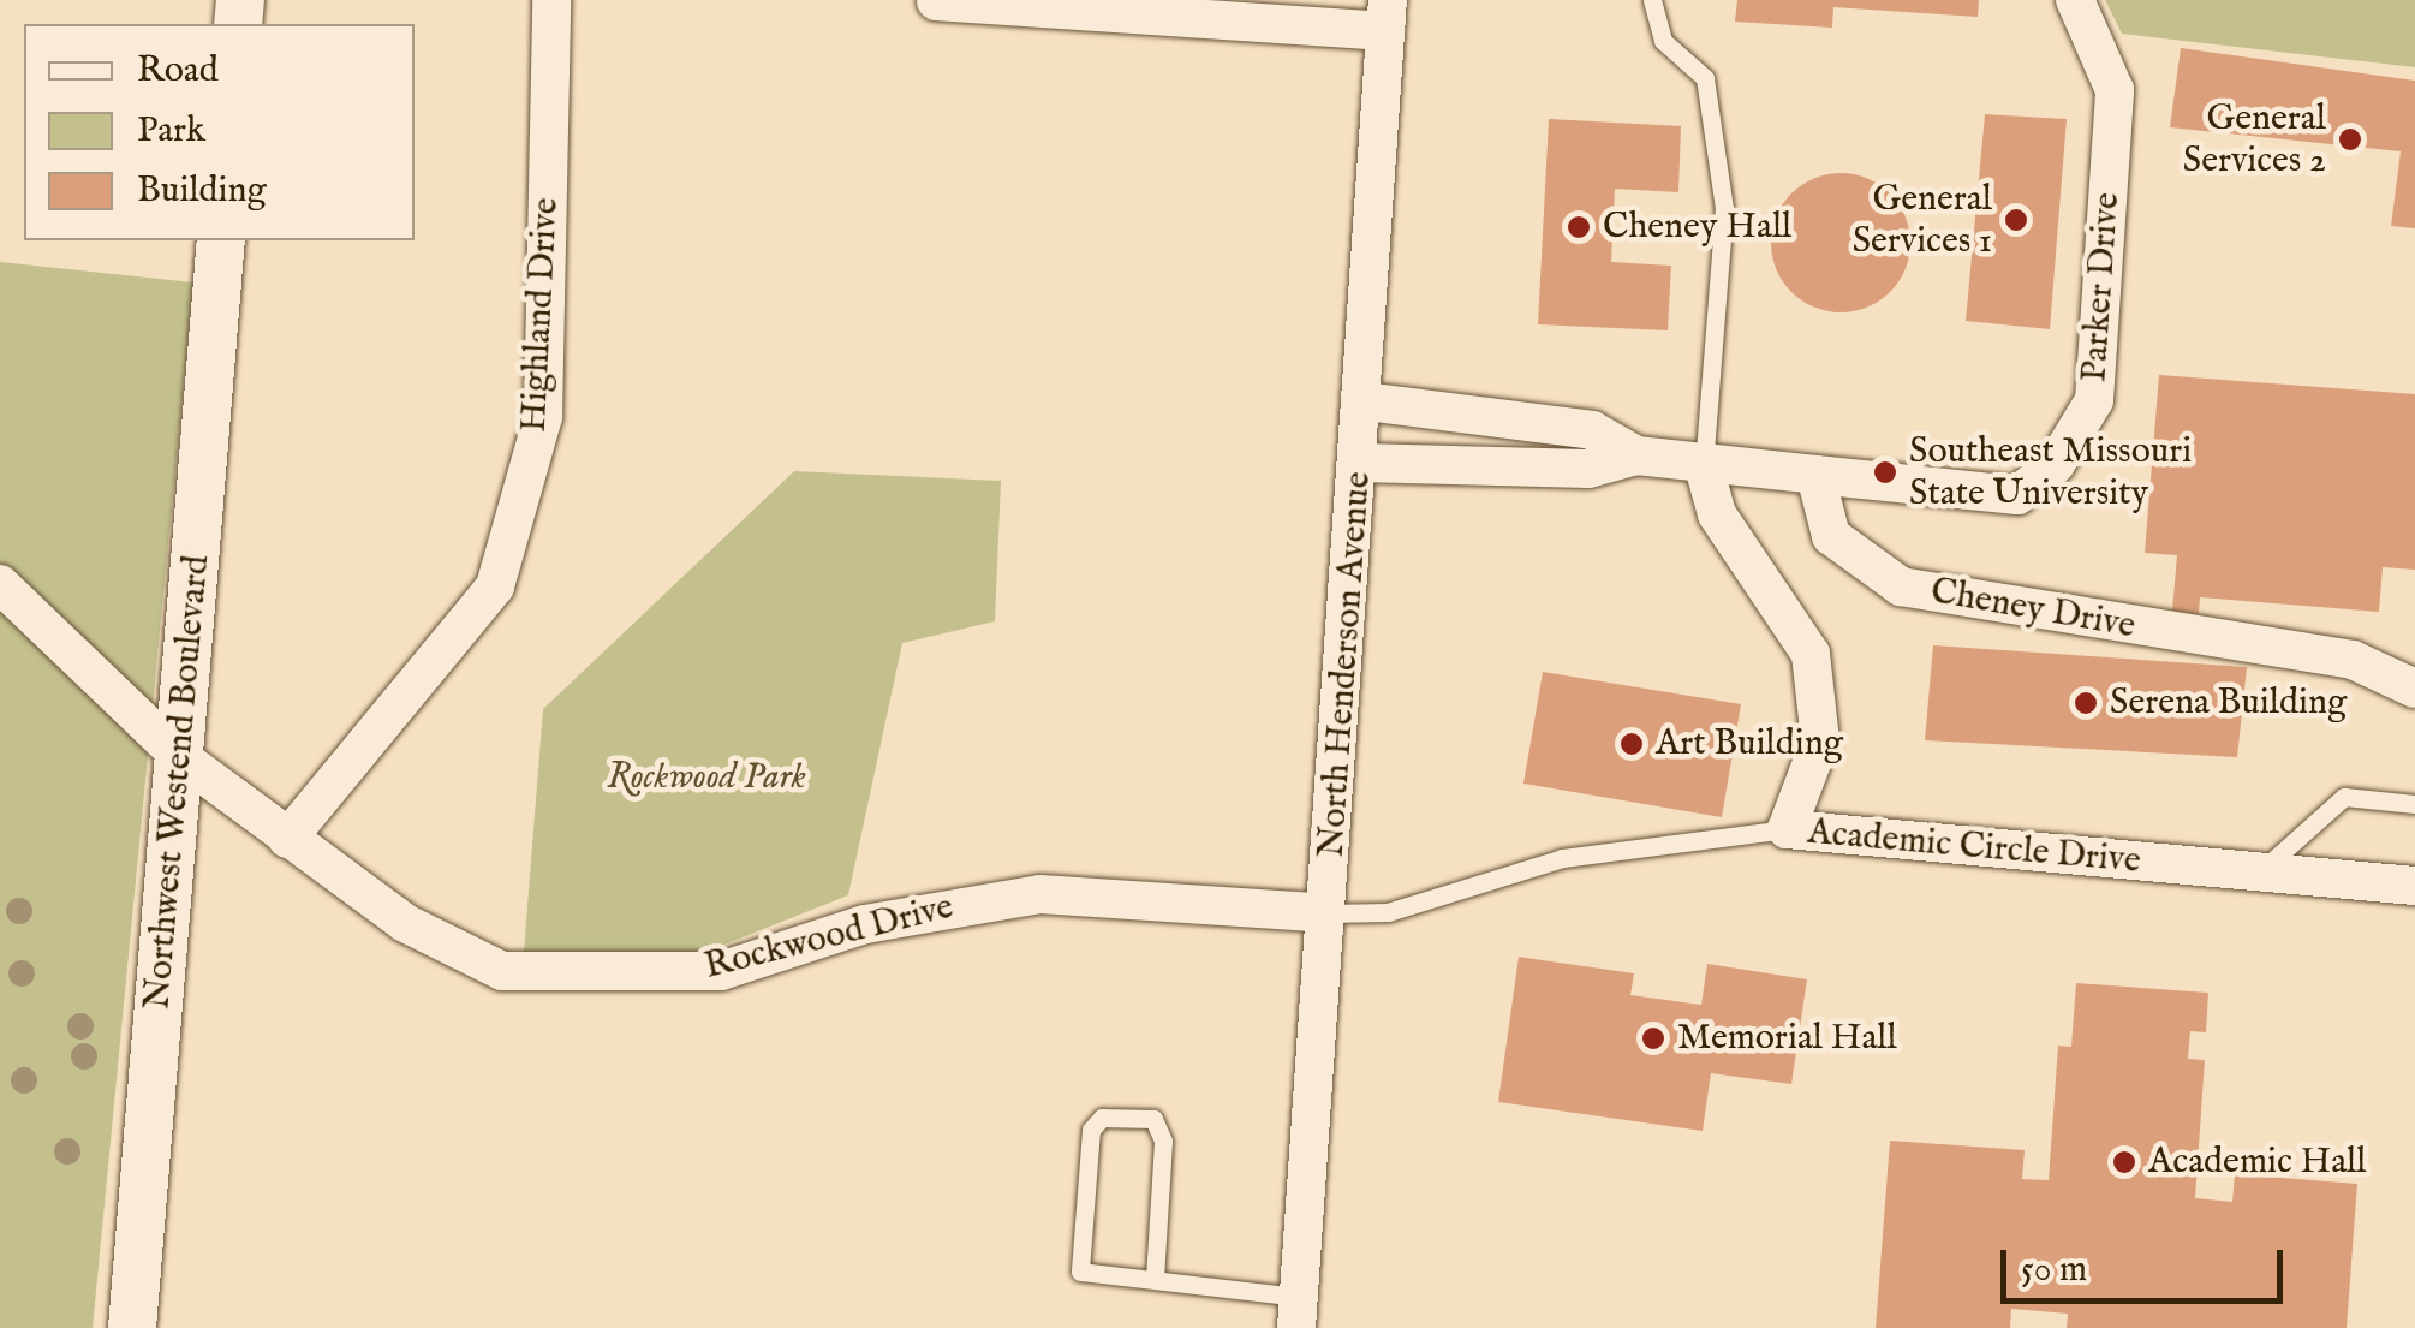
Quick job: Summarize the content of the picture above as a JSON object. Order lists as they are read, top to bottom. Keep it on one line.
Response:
{"streets":{"street":["Parker Drive","Highland Drive","Cheney Drive","North Henderson Avenue","Northwest Westend Boulevard","Academic Circle Drive","Rockwood Drive"]},"crossings":[["Parker Drive","Cheney Drive"],["Highland Drive","Rockwood Drive"],["North Henderson Avenue","Rockwood Drive"],["Northwest Westend Boulevard","Rockwood Drive"]],"parks":["Rockwood Park"],"places":["General Services 2","General Services 1","Cheney Hall","Southeast Missouri State University","Serena Building","Art Building","Memorial Hall","Academic Hall"],"legend":["Road","Park","Building"],"scale_bar":"50 m"}
